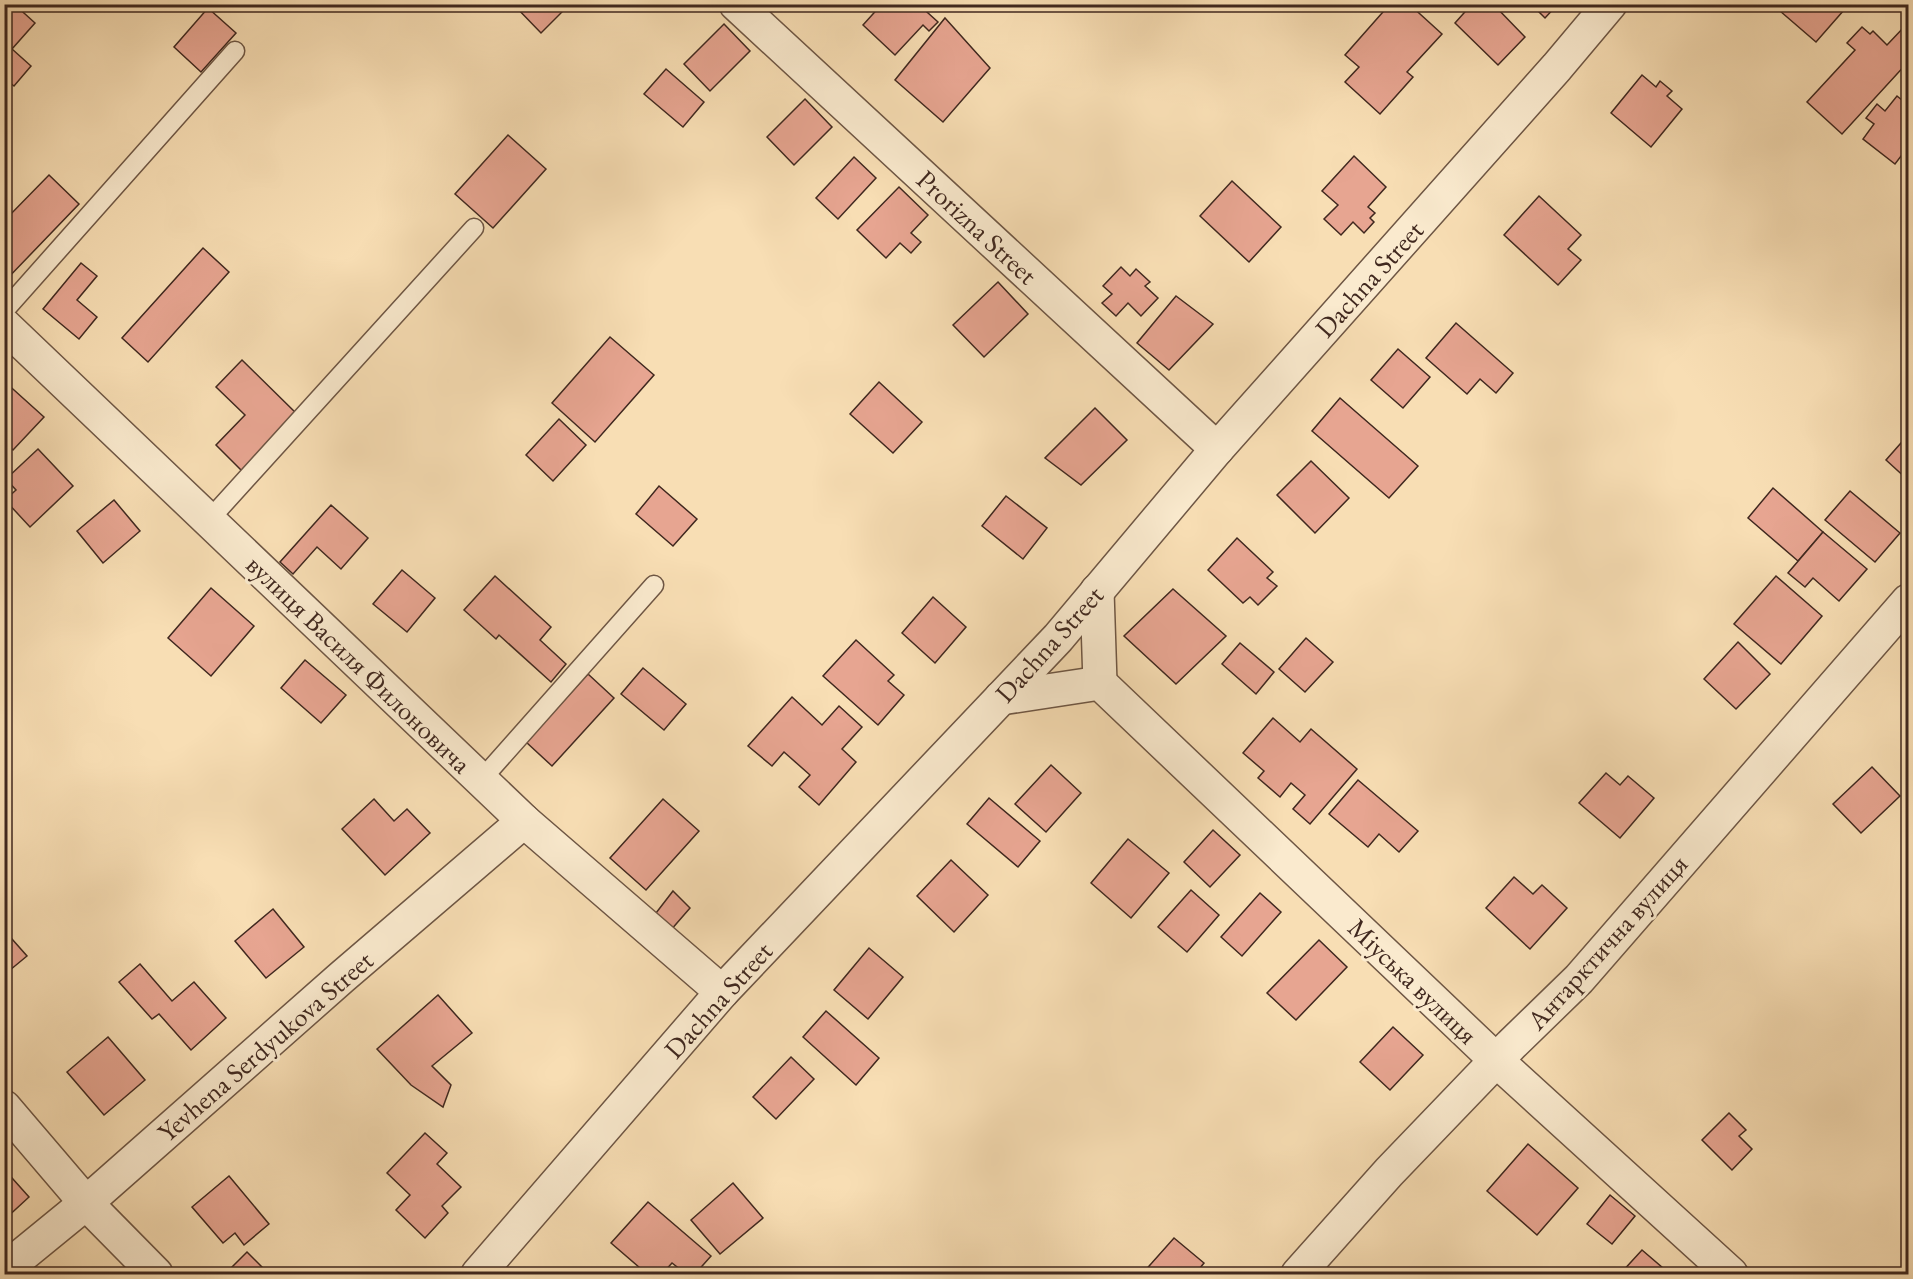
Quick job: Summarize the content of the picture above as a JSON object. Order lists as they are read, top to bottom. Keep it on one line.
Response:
{"streets":{"street":["Prorizna Street","Dachna Street","вулиця Василя Филоновича","Антарктична вулиця","Міуська вулиця","Yevhena Serdyukova Street"]},"crossings":[["Prorizna Street","Dachna Street"],["Dachna Street","вулиця Василя Филоновича"],["вулиця Василя Филоновича","Yevhena Serdyukova Street"],["Антарктична вулиця","Міуська вулиця"]]}
